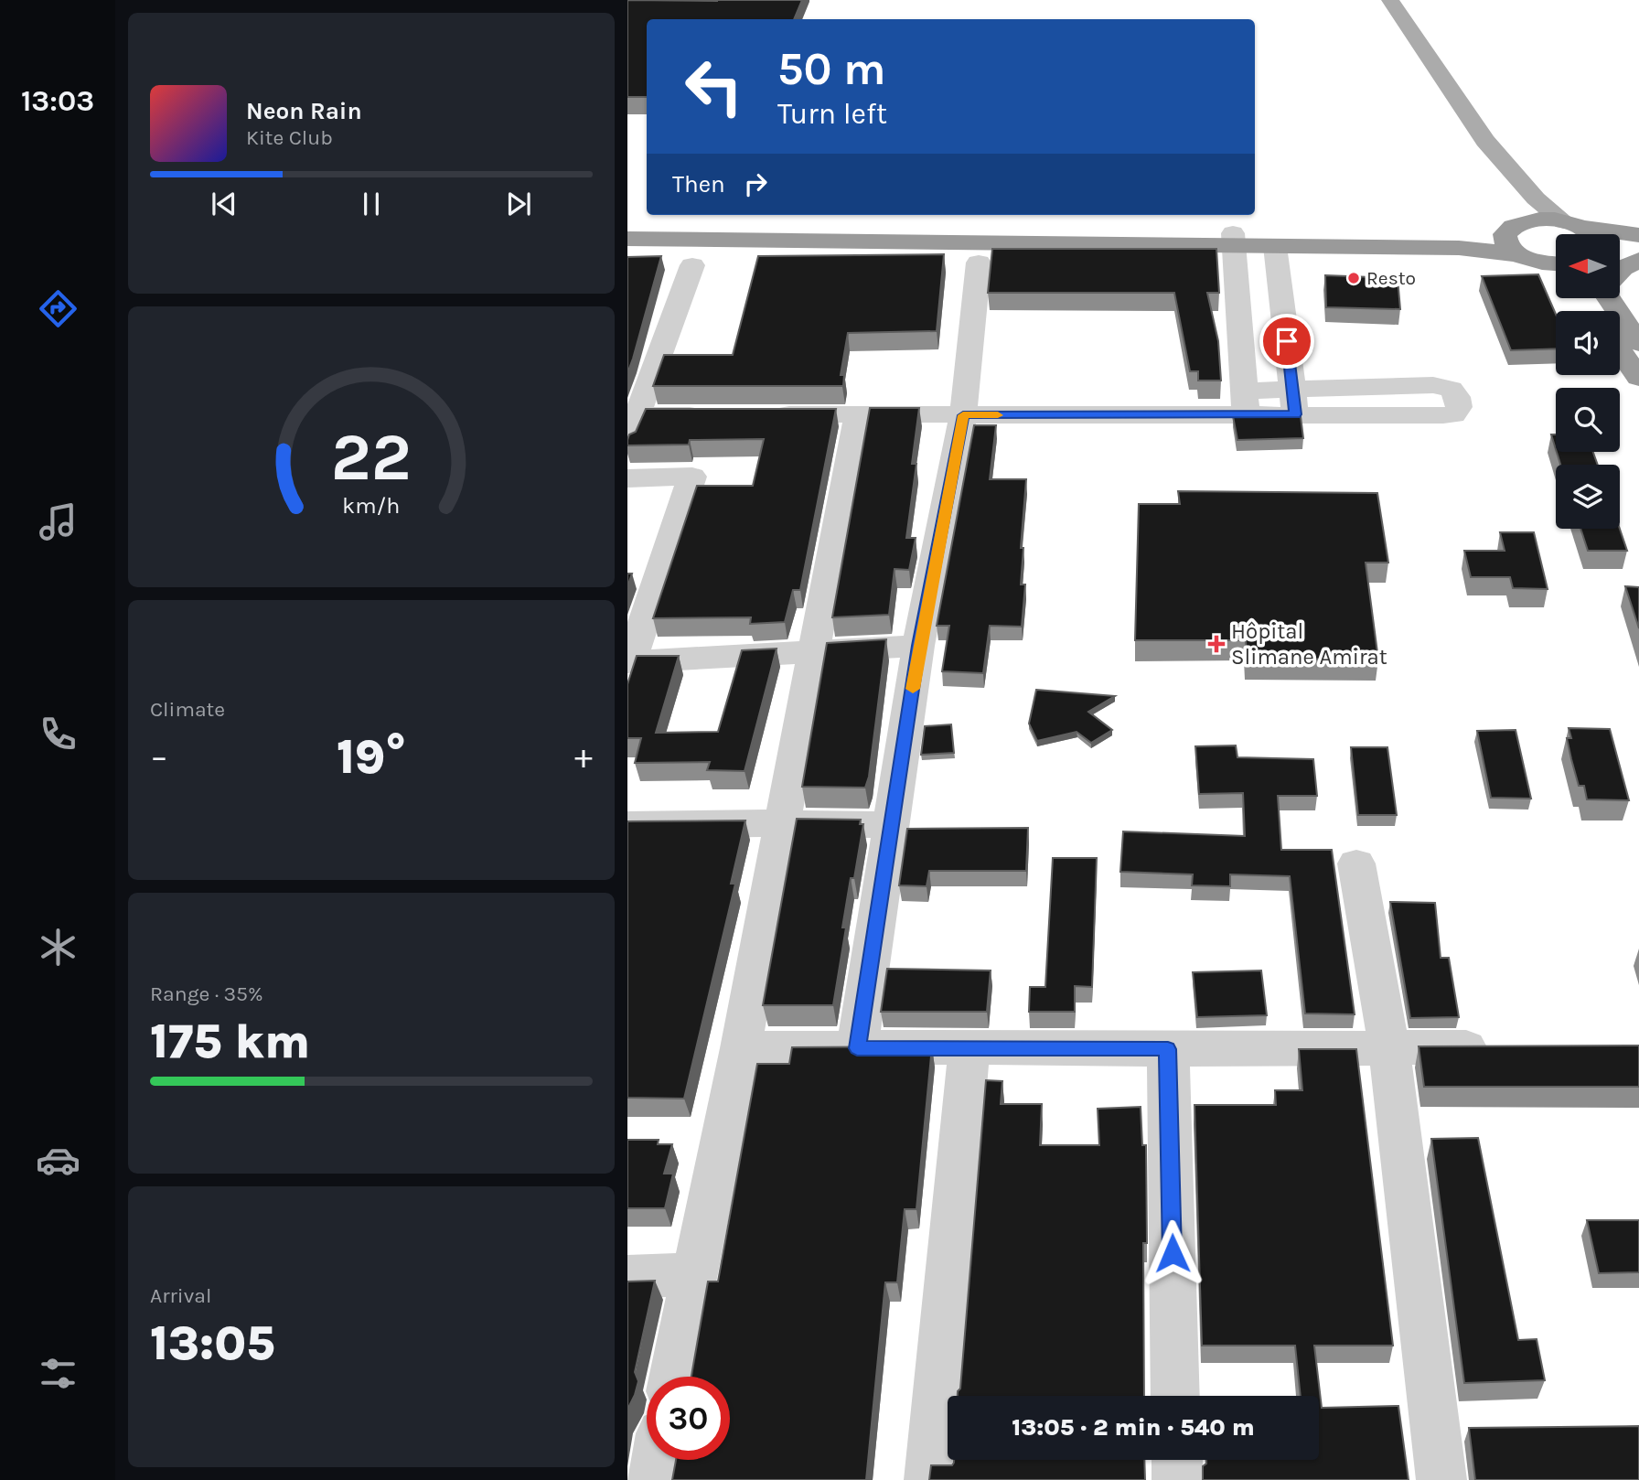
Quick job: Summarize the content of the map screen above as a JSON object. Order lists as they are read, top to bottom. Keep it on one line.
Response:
{"places":{"other":["Resto"],"health":["Hôpital Slimane Amirat"]},"north":"left","page":{"tabs":"13:03","turn":["50 m","Turn left"],"song":["Neon Rain","Kite Club"],"then":"Then","tile":["Climate",["Range · 35%","175 km"],["Arrival","13:05"]],"heat":["−","19°","+"],"limit":"30","trip":"13:05 · 2 min · 540 m","gauge":["22","km/h"]}}
